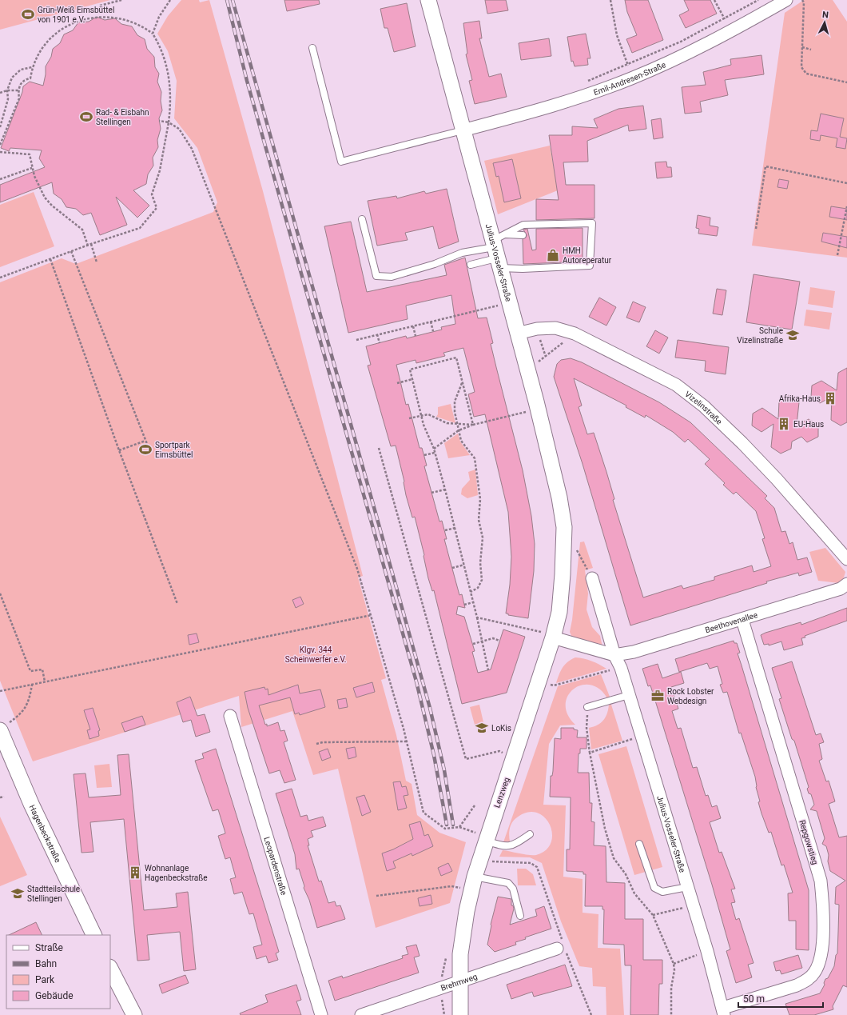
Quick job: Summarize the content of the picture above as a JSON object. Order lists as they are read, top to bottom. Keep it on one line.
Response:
{"streets":{"street":["Emil-Andresen-Straße","Julius-Vosseler-Straße","Vizelinstraße","Beethovenallee","Lenzweg","Hagenbeckstraße","Repgowstieg","Leopardenstraße","Brehmweg"]},"crossings":[["Emil-Andresen-Straße","Julius-Vosseler-Straße"],["Julius-Vosseler-Straße","Vizelinstraße"],["Julius-Vosseler-Straße","Beethovenallee"],["Julius-Vosseler-Straße","Lenzweg"],["Julius-Vosseler-Straße","Repgowstieg"],["Beethovenallee","Repgowstieg"],["Lenzweg","Brehmweg"]],"parks":["Klgv. 344 Scheinwerfer e.V."],"places":{"sports":["Grün-Weiß Eimsbüttel von 1901 e.V.","Rad- & Eisbahn Stellingen","Sportpark Eimsbüttel"],"shop":["HMH Autoreperatur"],"school or university":["Schule Vizelinstraße","LoKis","Stadtteilschule Stellingen"],"building":["Afrika-Haus","EU-Haus","Wohnanlage Hagenbeckstraße"],"office":["Rock Lobster Webdesign"]},"legend":["Straße","Bahn","Park","Gebäude"],"scale_bar":"50 m","north":"top"}
